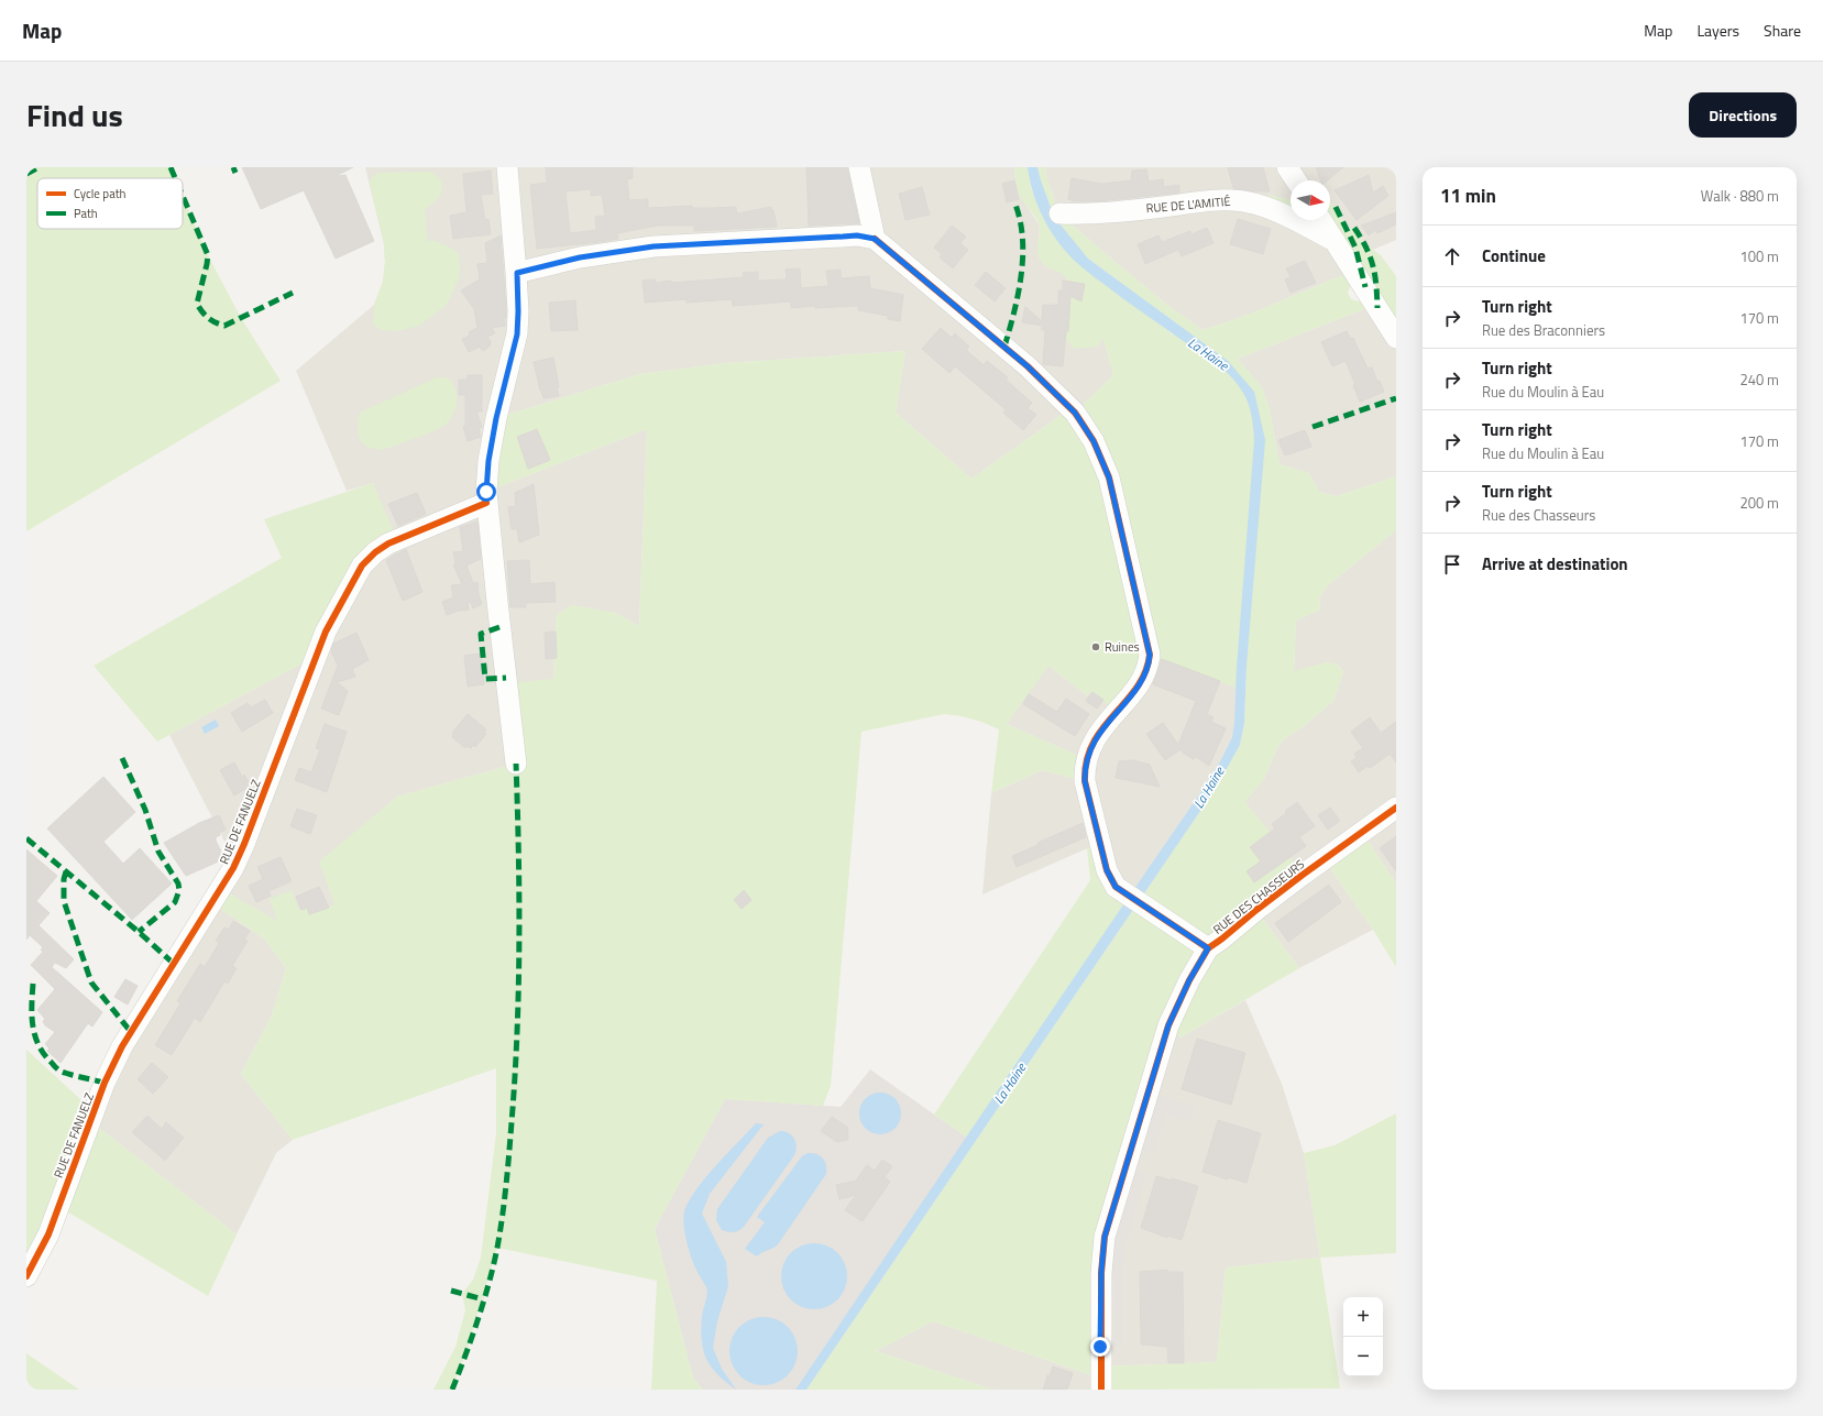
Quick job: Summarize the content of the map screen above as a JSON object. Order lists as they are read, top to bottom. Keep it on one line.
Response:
{"streets":{"street":["RUE DE L'AMITIÉ","RUE DE FANUELZ","RUE DES CHASSEURS"]},"water":["La Haine"],"places":["Ruines"],"legend":["Cycle path","Path"],"north":"right","page":{"header":"Map","nav":["Map","Layers","Share"],"title":"Find us","buttons":"Directions","heading":["11 min","Walk · 880 m"],"list":[["Continue","100 m"],["Turn right","Rue des Braconniers","170 m"],["Turn right","Rue du Moulin à Eau","240 m"],["Turn right","Rue du Moulin à Eau","170 m"],["Turn right","Rue des Chasseurs","200 m"],"Arrive at destination"],"map_buttons":["+","−"]}}
